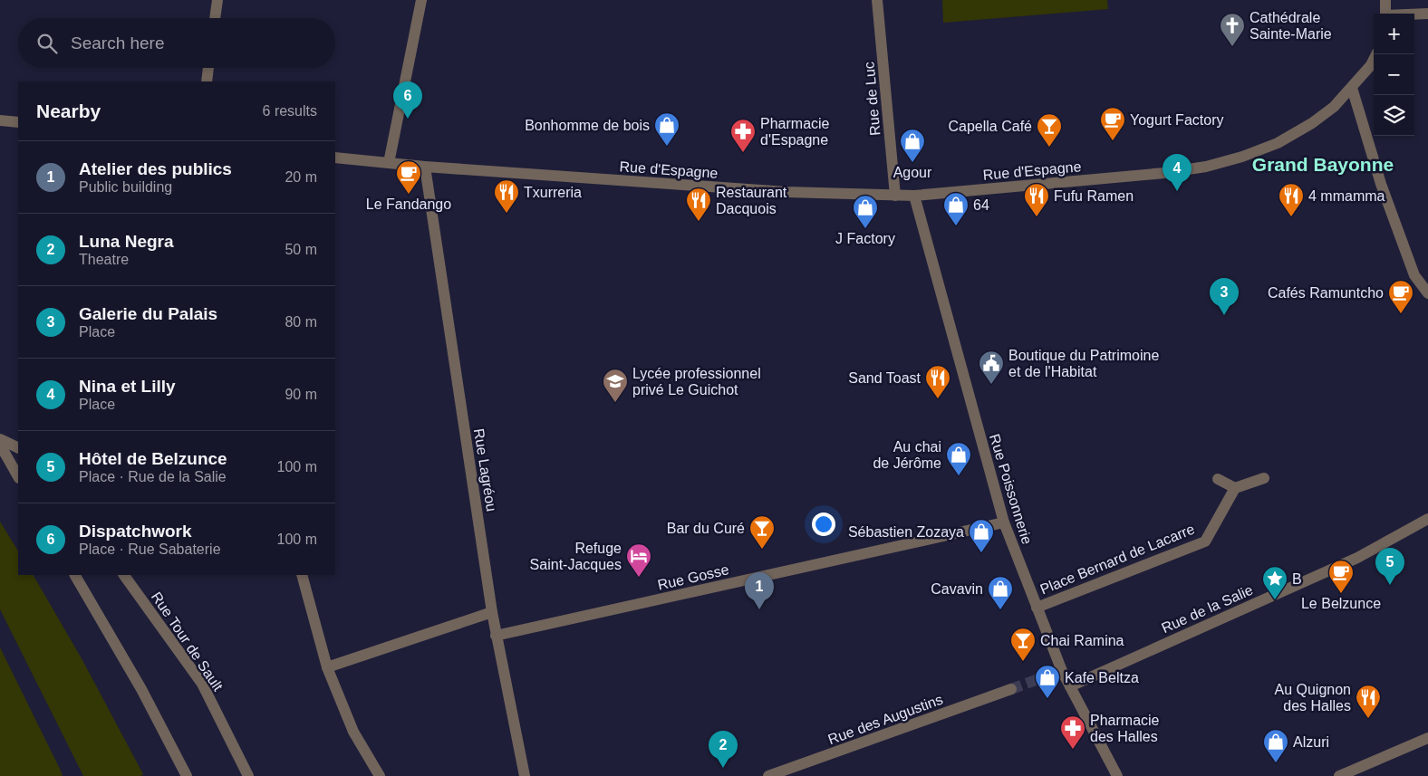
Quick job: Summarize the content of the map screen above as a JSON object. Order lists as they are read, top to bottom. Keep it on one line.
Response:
{"streets":{"street":["Rue de Luc","Rue d'Espagne","Rue Lagréou","Rue Poissonnerie","Place Bernard de Lacarre","Rue Gosse","Rue de la Salie","Rue Tour de Sault","Rue des Augustins"]},"crossings":[["Rue de Luc","Rue d'Espagne"],["Rue d'Espagne","Rue Lagréou"],["Rue d'Espagne","Rue Poissonnerie"],["Rue Lagréou","Rue Gosse"],["Rue Poissonnerie","Place Bernard de Lacarre"],["Rue Poissonnerie","Rue Gosse"],["Rue Poissonnerie","Rue de la Salie"]],"districts":["Grand Bayonne"],"places":{"church":["Cathédrale Sainte-Marie"],"cafe":["Yogurt Factory","Le Fandango","Cafés Ramuntcho","Le Belzunce"],"shop":["Bonhomme de bois","Agour","64","J Factory","Au chai de Jérôme","Sébastien Zozaya","Cavavin","Kafe Beltza","Alzuri"],"bar":["Capella Café","Bar du Curé","Chai Ramina"],"pharmacy":["Pharmacie d'Espagne","Pharmacie des Halles"],"restaurant":["Txurreria","Fufu Ramen","4 mmamma","Restaurant Dacquois","Sand Toast","Au Quignon des Halles"],"public building":["Boutique du Patrimoine et de l'Habitat"],"school or university":["Lycée professionnel privé Le Guichot"],"hotel":["Refuge Saint-Jacques"],"place":["B"]},"page":{"map_buttons":["+","−"],"search":"Search here","pins":["6","4","3","5","1","2"],"heading":["Nearby","6 results"],"list":[{"mark":"1","name":"Atelier des publics","note":"Public building","value":"20 m"},{"mark":"2","name":"Luna Negra","note":"Theatre","value":"50 m"},{"mark":"3","name":"Galerie du Palais","note":"Place","value":"80 m"},{"mark":"4","name":"Nina et Lilly","note":"Place","value":"90 m"},{"mark":"5","name":"Hôtel de Belzunce","note":"Place · Rue de la Salie","value":"100 m"},{"mark":"6","name":"Dispatchwork","note":"Place · Rue Sabaterie","value":"100 m"}]}}
